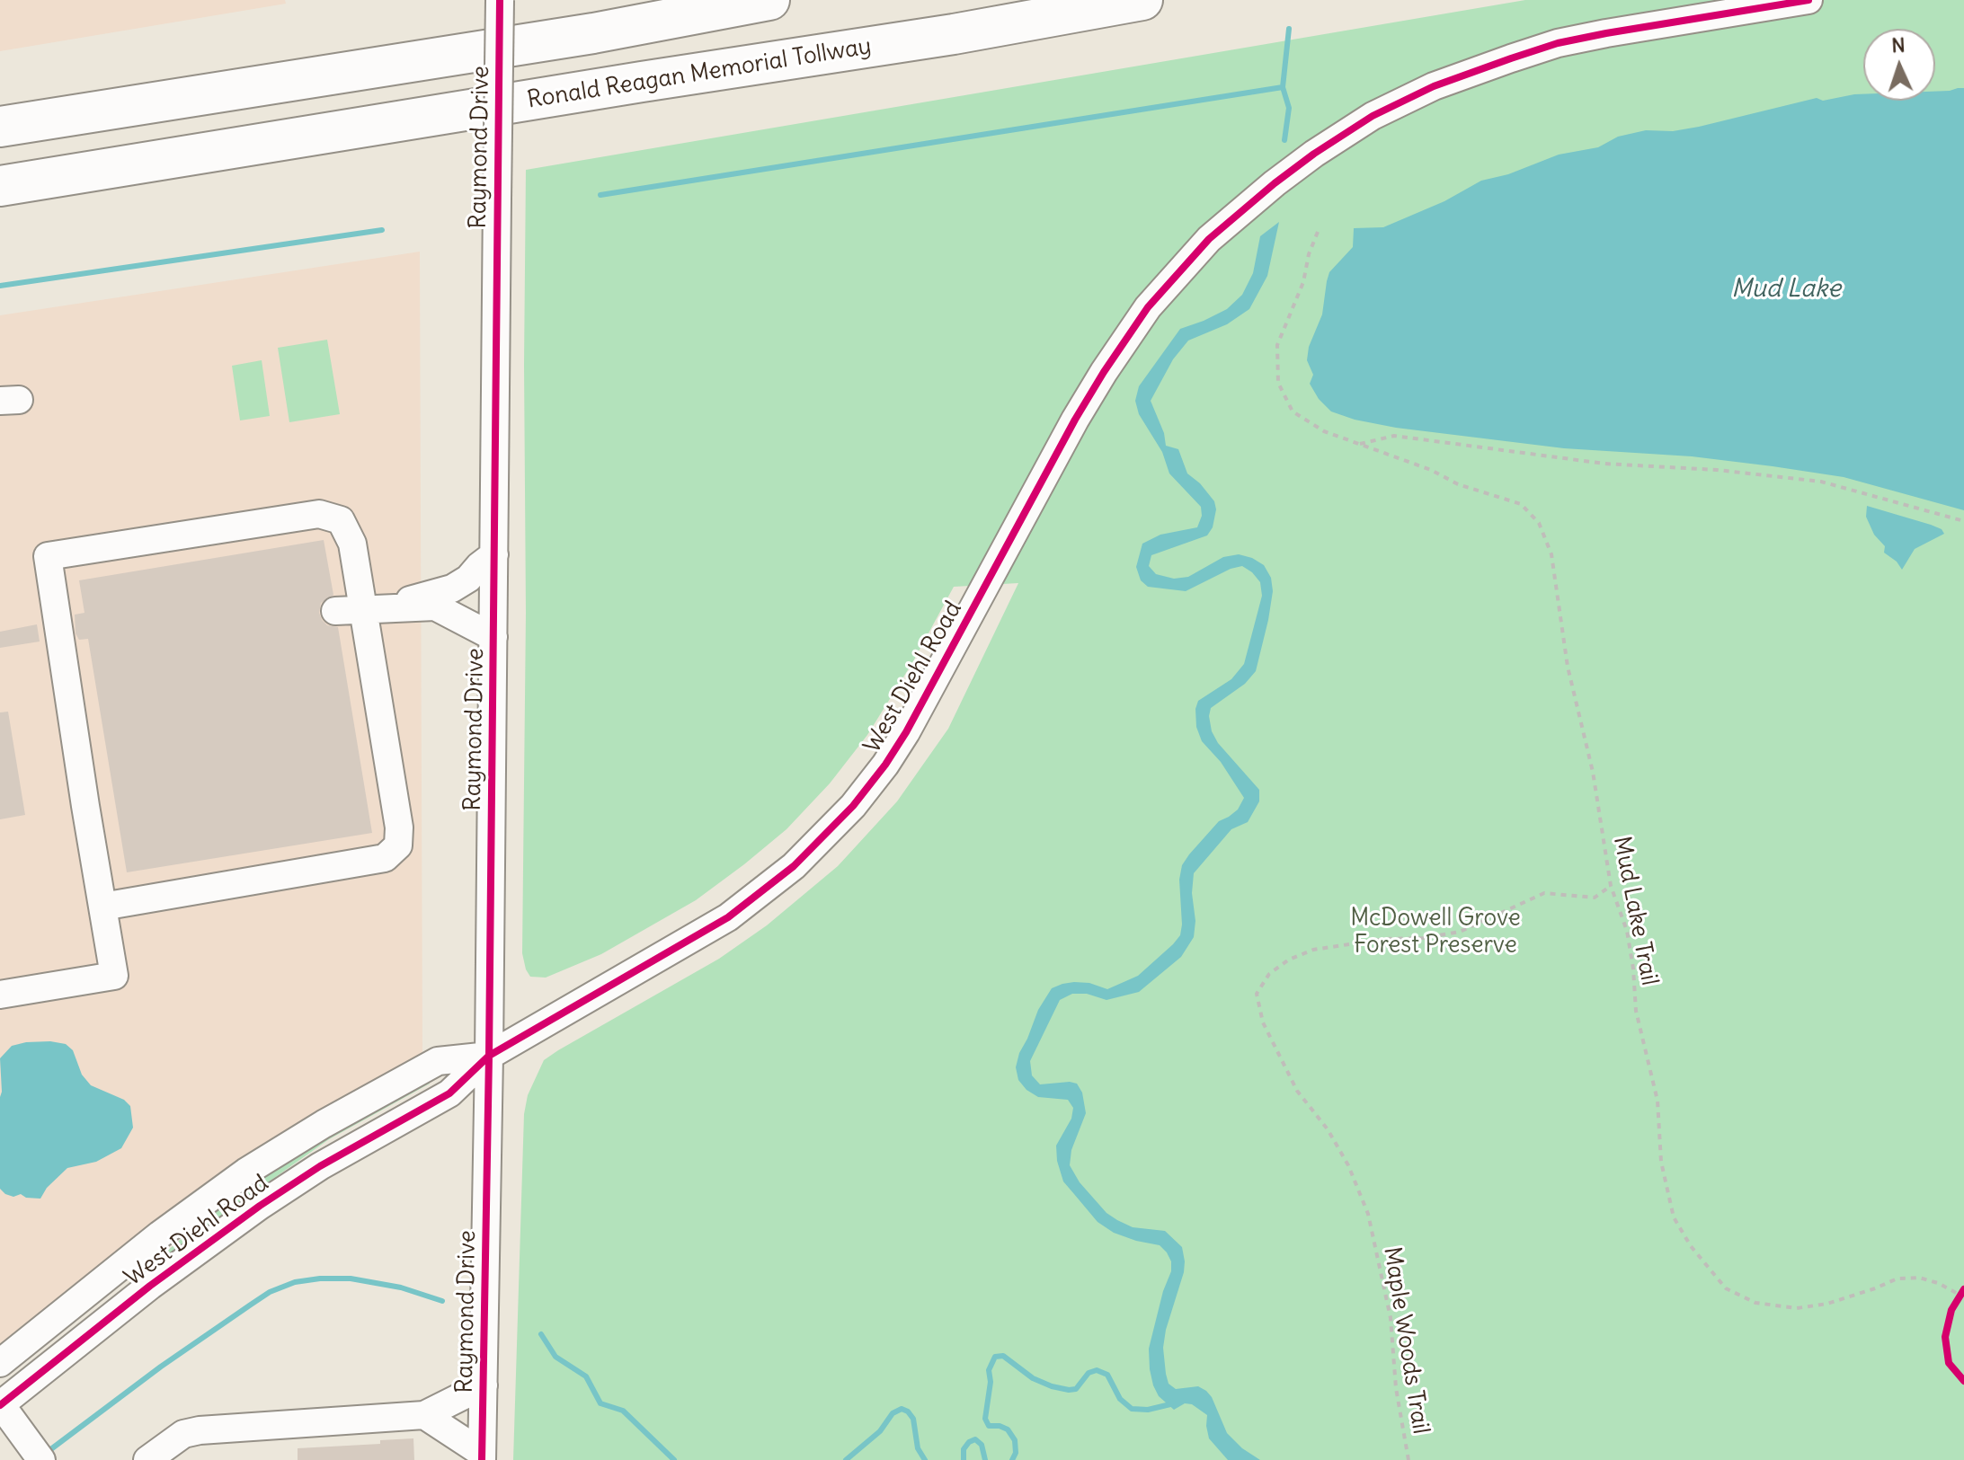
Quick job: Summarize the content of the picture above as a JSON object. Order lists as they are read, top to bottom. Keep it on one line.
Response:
{"streets":{"highway":["Ronald Reagan Memorial Tollway"],"street":["Raymond Drive","West Diehl Road"],"path":["Mud Lake Trail","Maple Woods Trail"]},"crossings":[["Raymond Drive","West Diehl Road"],["Mud Lake Trail","Maple Woods Trail"]],"water":["Mud Lake"],"parks":["McDowell Grove Forest Preserve"],"north":"top"}
